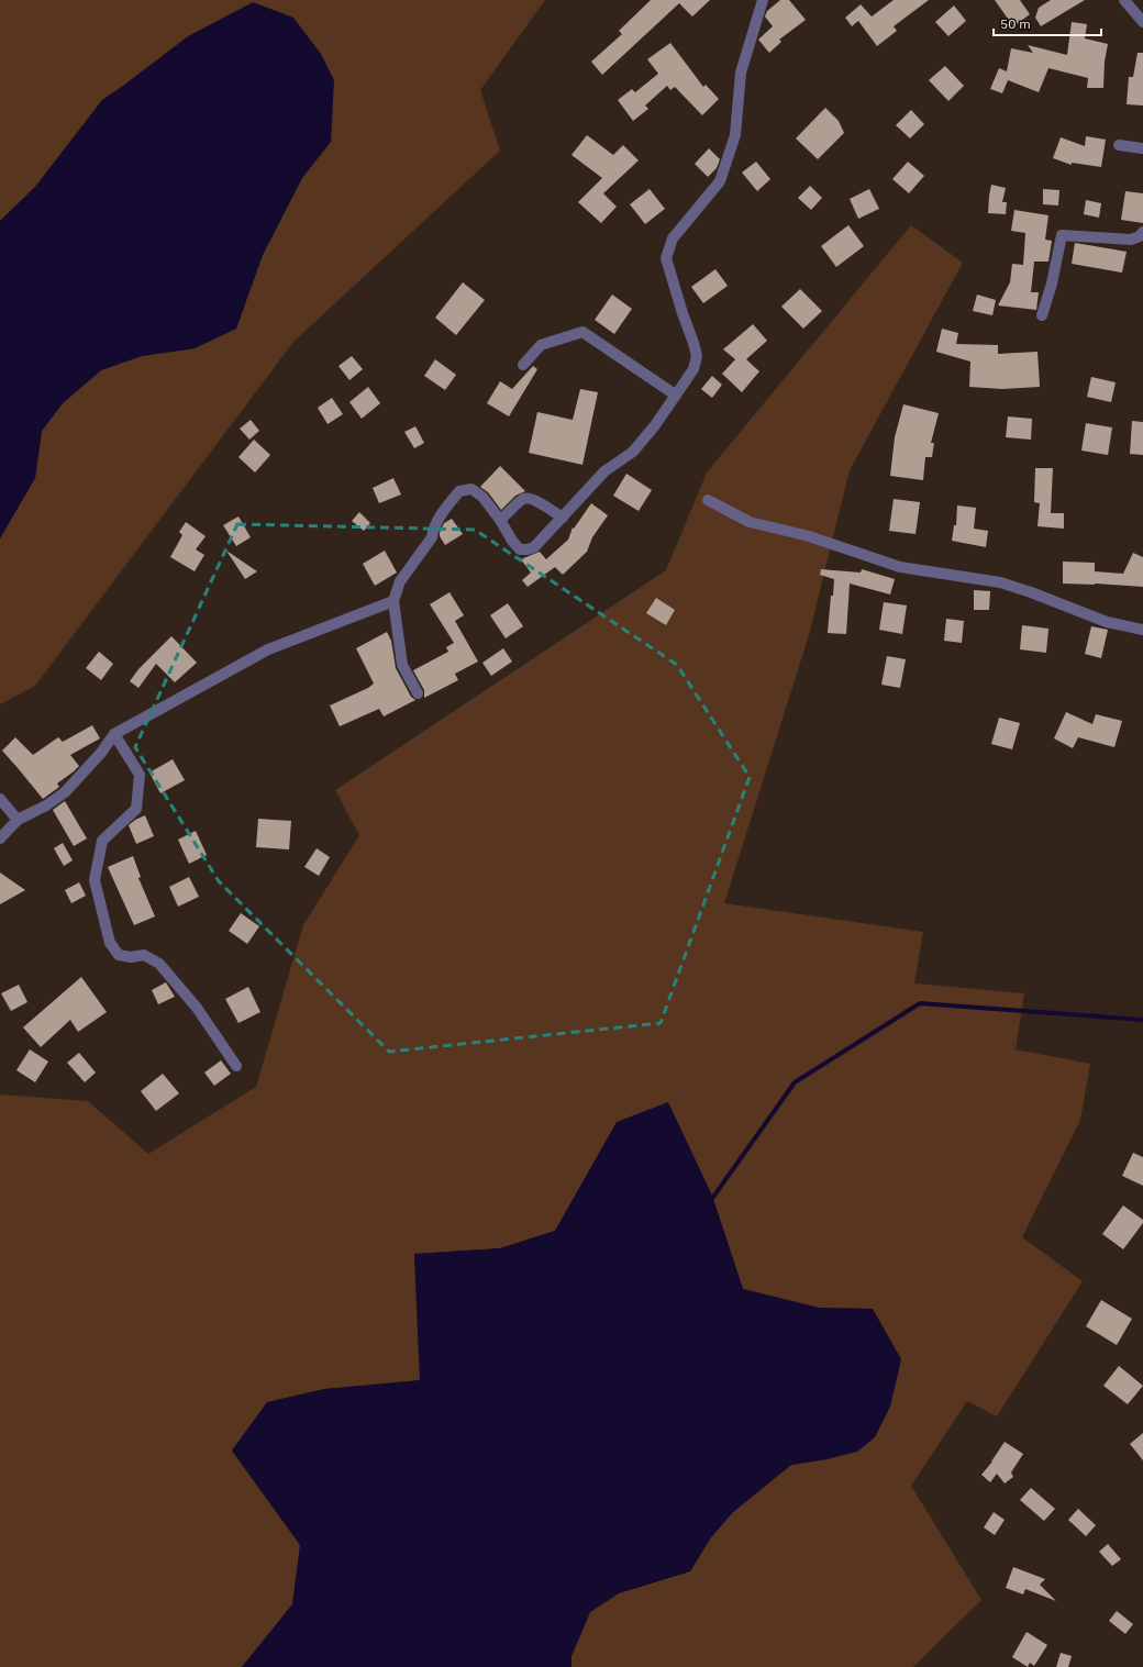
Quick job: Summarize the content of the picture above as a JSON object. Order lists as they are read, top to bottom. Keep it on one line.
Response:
{"scale_bar":"50 m"}
